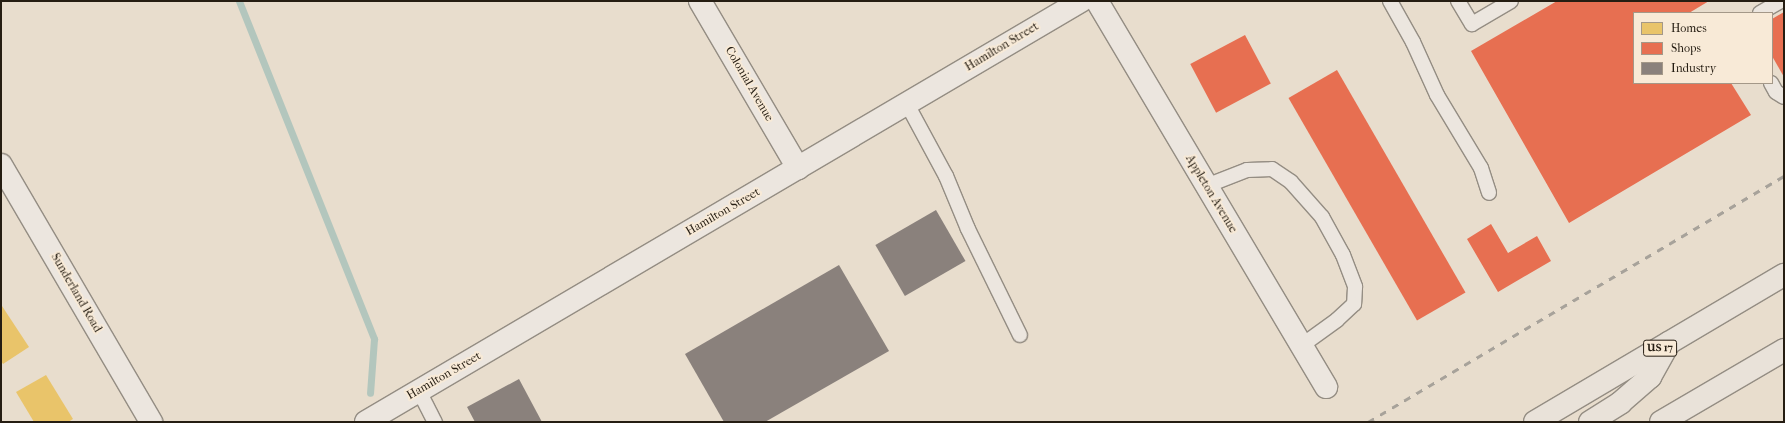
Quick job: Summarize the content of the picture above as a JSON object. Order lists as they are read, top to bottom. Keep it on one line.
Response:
{"streets":{"highway":["US 17"],"street":["Hamilton Street","Colonial Avenue","Appleton Avenue","Sunderland Road"]},"crossings":[["Hamilton Street","Colonial Avenue"]],"legend":["Homes","Shops","Industry"]}
